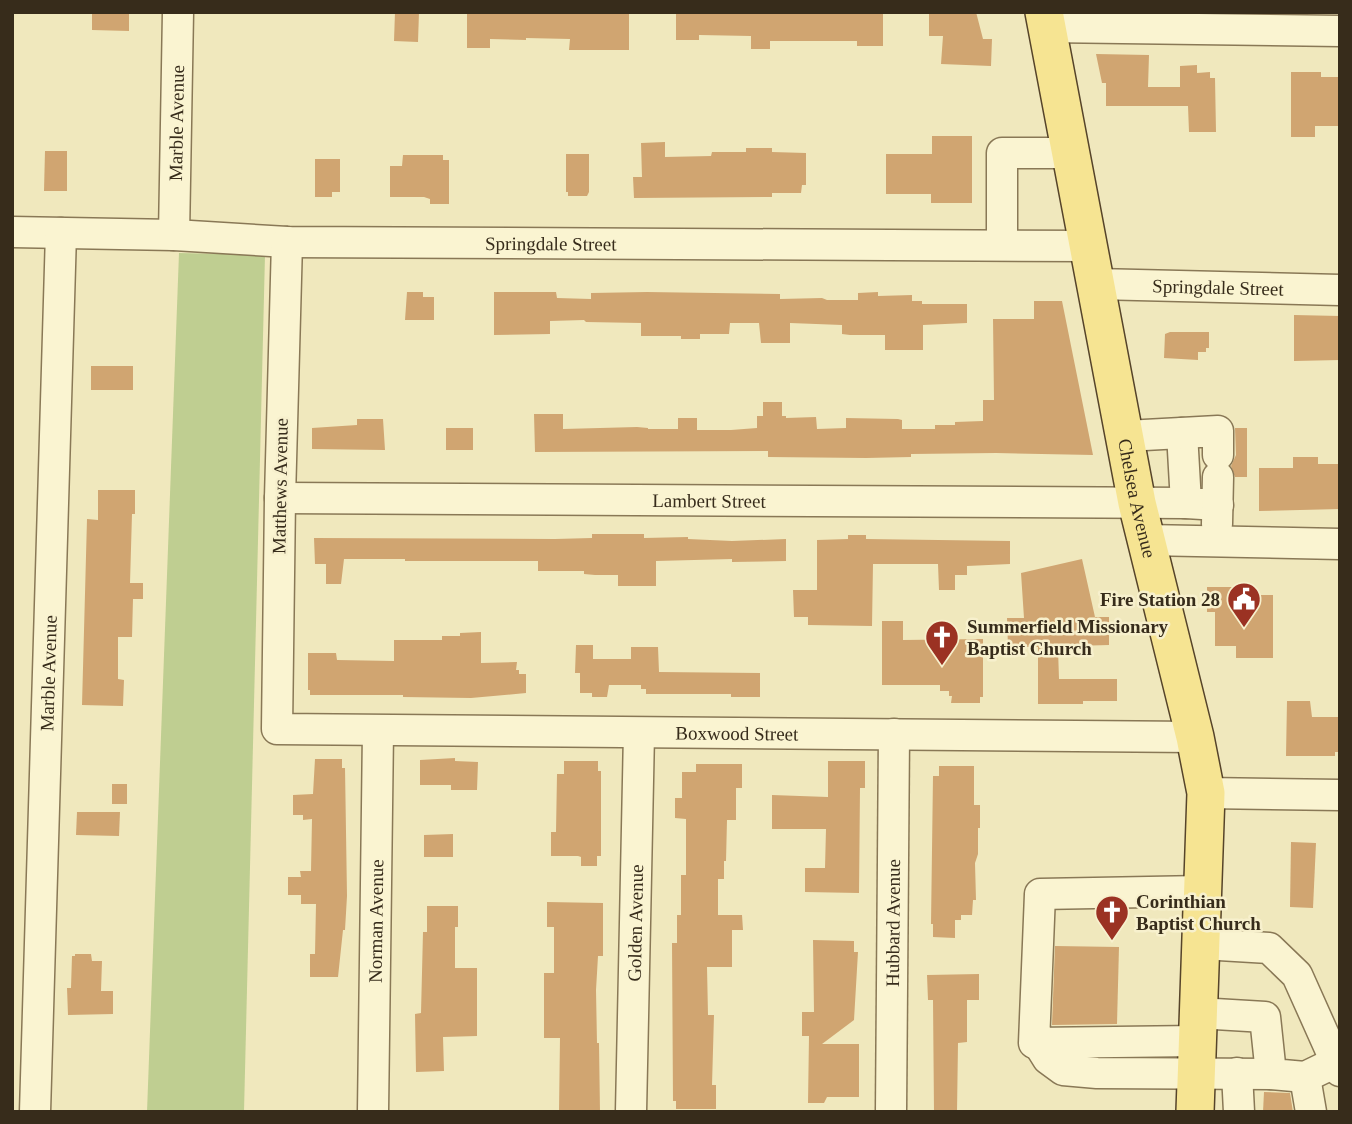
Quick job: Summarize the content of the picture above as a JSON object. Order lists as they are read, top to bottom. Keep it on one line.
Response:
{"streets":{"main road":["Chelsea Avenue"],"street":["Marble Avenue","Springdale Street","Matthews Avenue","Lambert Street","Boxwood Street","Norman Avenue","Golden Avenue","Hubbard Avenue"]},"crossings":[["Marble Avenue","Springdale Street"],["Springdale Street","Matthews Avenue"],["Springdale Street","Chelsea Avenue"],["Matthews Avenue","Lambert Street"],["Matthews Avenue","Boxwood Street"],["Chelsea Avenue","Lambert Street"],["Chelsea Avenue","Boxwood Street"],["Boxwood Street","Norman Avenue"],["Boxwood Street","Golden Avenue"],["Boxwood Street","Hubbard Avenue"]],"places":{"public building":["Fire Station 28"],"church":["Summerfield Missionary Baptist Church","Corinthian Baptist Church"]}}
